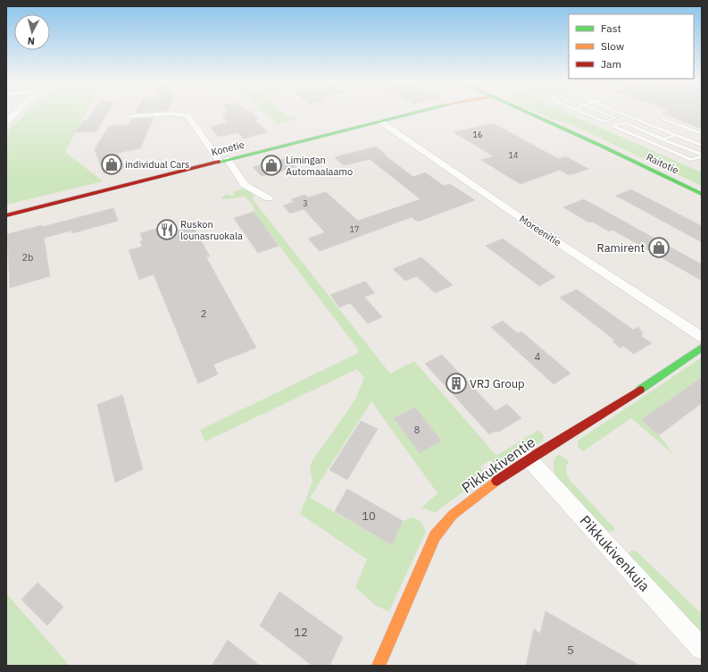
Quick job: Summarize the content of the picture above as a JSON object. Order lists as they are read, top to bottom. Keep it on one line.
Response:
{"streets":{"street":["Konetie","Raitotie","Moreenitie","Pikkukiventie","Pikkukivenkuja"]},"crossings":[["Konetie","Moreenitie"],["Pikkukiventie","Pikkukivenkuja"]],"places":{"shop":["individual Cars","Limingan Automaalaamo","Ramirent"],"restaurant":["Ruskon lounasruokala"],"building":["VRJ Group"]},"house_numbers":["16","14","3","17","2b","2","4","8","10","12","5"],"legend":["Fast","Slow","Jam"],"north":"bottom"}
